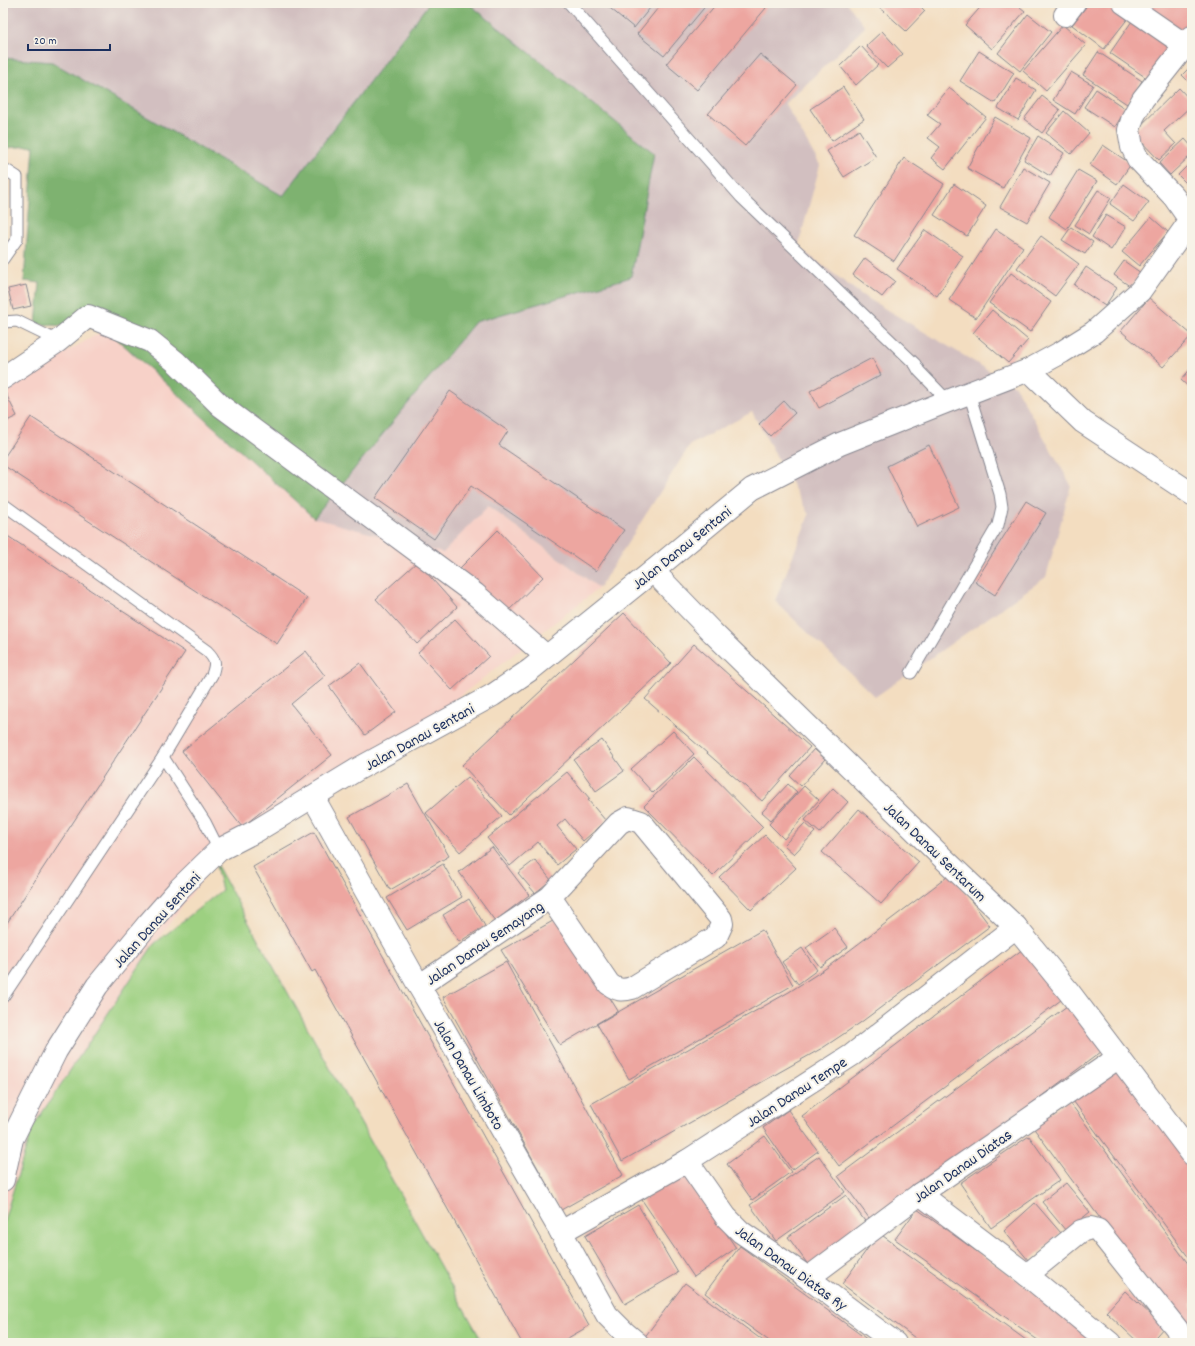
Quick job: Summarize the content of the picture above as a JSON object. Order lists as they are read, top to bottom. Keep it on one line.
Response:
{"streets":{"street":["Jalan Danau Sentani","Jalan Danau Sentarum","Jalan Danau Semayang","Jalan Danau Limboto","Jalan Danau Tempe","Jalan Danau Diatas","Jalan Danau Diatas Ry"]},"crossings":[["Jalan Danau Sentani","Jalan Danau Sentarum"],["Jalan Danau Sentani","Jalan Danau Limboto"],["Jalan Danau Sentarum","Jalan Danau Tempe"],["Jalan Danau Sentarum","Jalan Danau Diatas"],["Jalan Danau Semayang","Jalan Danau Limboto"],["Jalan Danau Limboto","Jalan Danau Tempe"],["Jalan Danau Tempe","Jalan Danau Diatas Ry"],["Jalan Danau Diatas","Jalan Danau Diatas Ry"]],"scale_bar":"20 m"}
